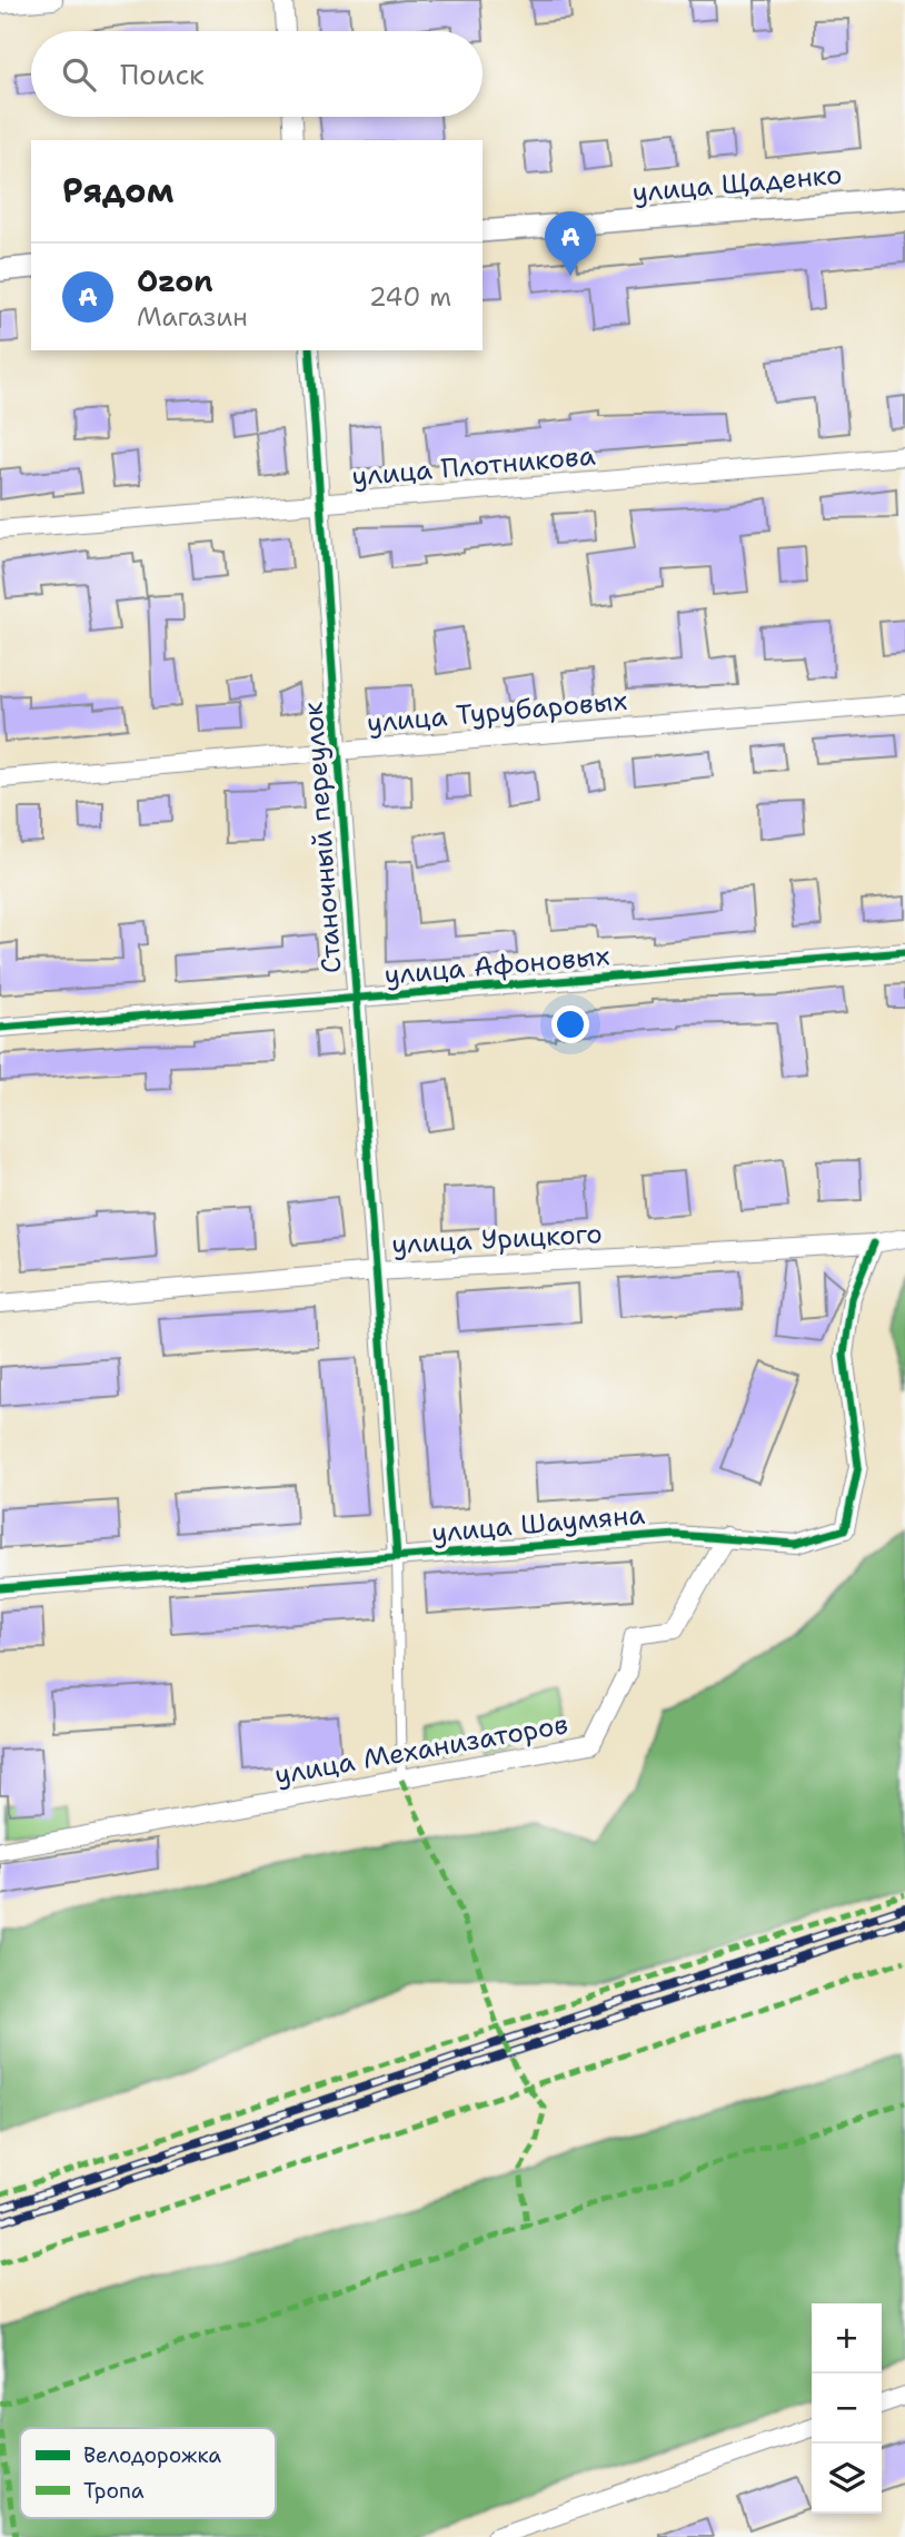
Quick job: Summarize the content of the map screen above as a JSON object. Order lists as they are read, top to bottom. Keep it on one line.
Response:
{"streets":{"street":["улица Щаденко","улица Плотникова","улица Турубаровых","Станочный переулок","улица Афоновых","улица Урицкого","улица Шаумяна","улица Механизаторов"]},"crossings":[["улица Плотникова","Станочный переулок"],["улица Турубаровых","Станочный переулок"],["Станочный переулок","улица Афоновых"],["Станочный переулок","улица Урицкого"],["Станочный переулок","улица Шаумяна"],["улица Урицкого","улица Шаумяна"],["улица Шаумяна","улица Механизаторов"]],"legend":["Велодорожка","Тропа"],"page":{"search":"Поиск","heading":"Рядом","pins":"A","list":[{"mark":"A","name":"Ozon","note":"Магазин","value":"240 m"}],"map_buttons":["+","−"]}}
